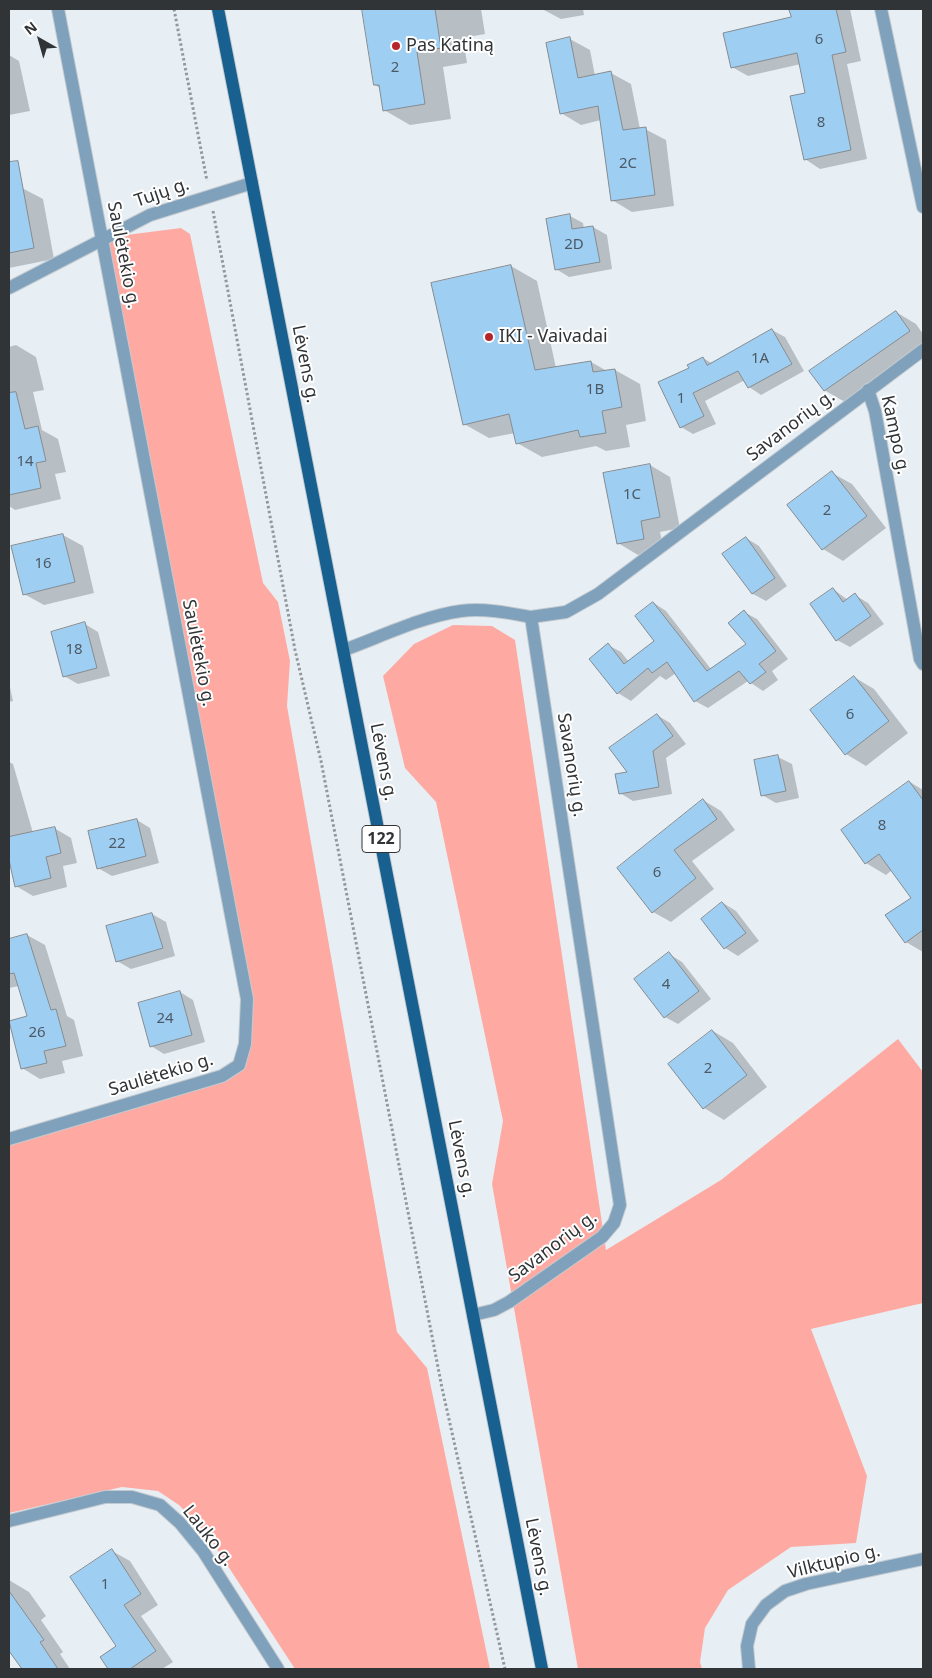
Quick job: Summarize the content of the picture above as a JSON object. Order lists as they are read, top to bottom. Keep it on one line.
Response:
{"streets":{"main road":["Lėvens g.","122"],"street":["Tujų g.","Saulėtekio g.","Savanorių g.","Kampo g.","Lauko g.","Vilktupio g."]},"crossings":[["Tujų g.","Saulėtekio g."],["Tujų g.","Lėvens g."],["Lėvens g.","Savanorių g."],["Savanorių g.","Kampo g."]],"places":["Pas Katiną","IKI - Vaivadai"],"house_numbers":["6","2","8","2C","2D","1A","1B","1","14","1C","2","16","18","6","8","22","6","4","24","26","2","1"],"north":"top left"}
